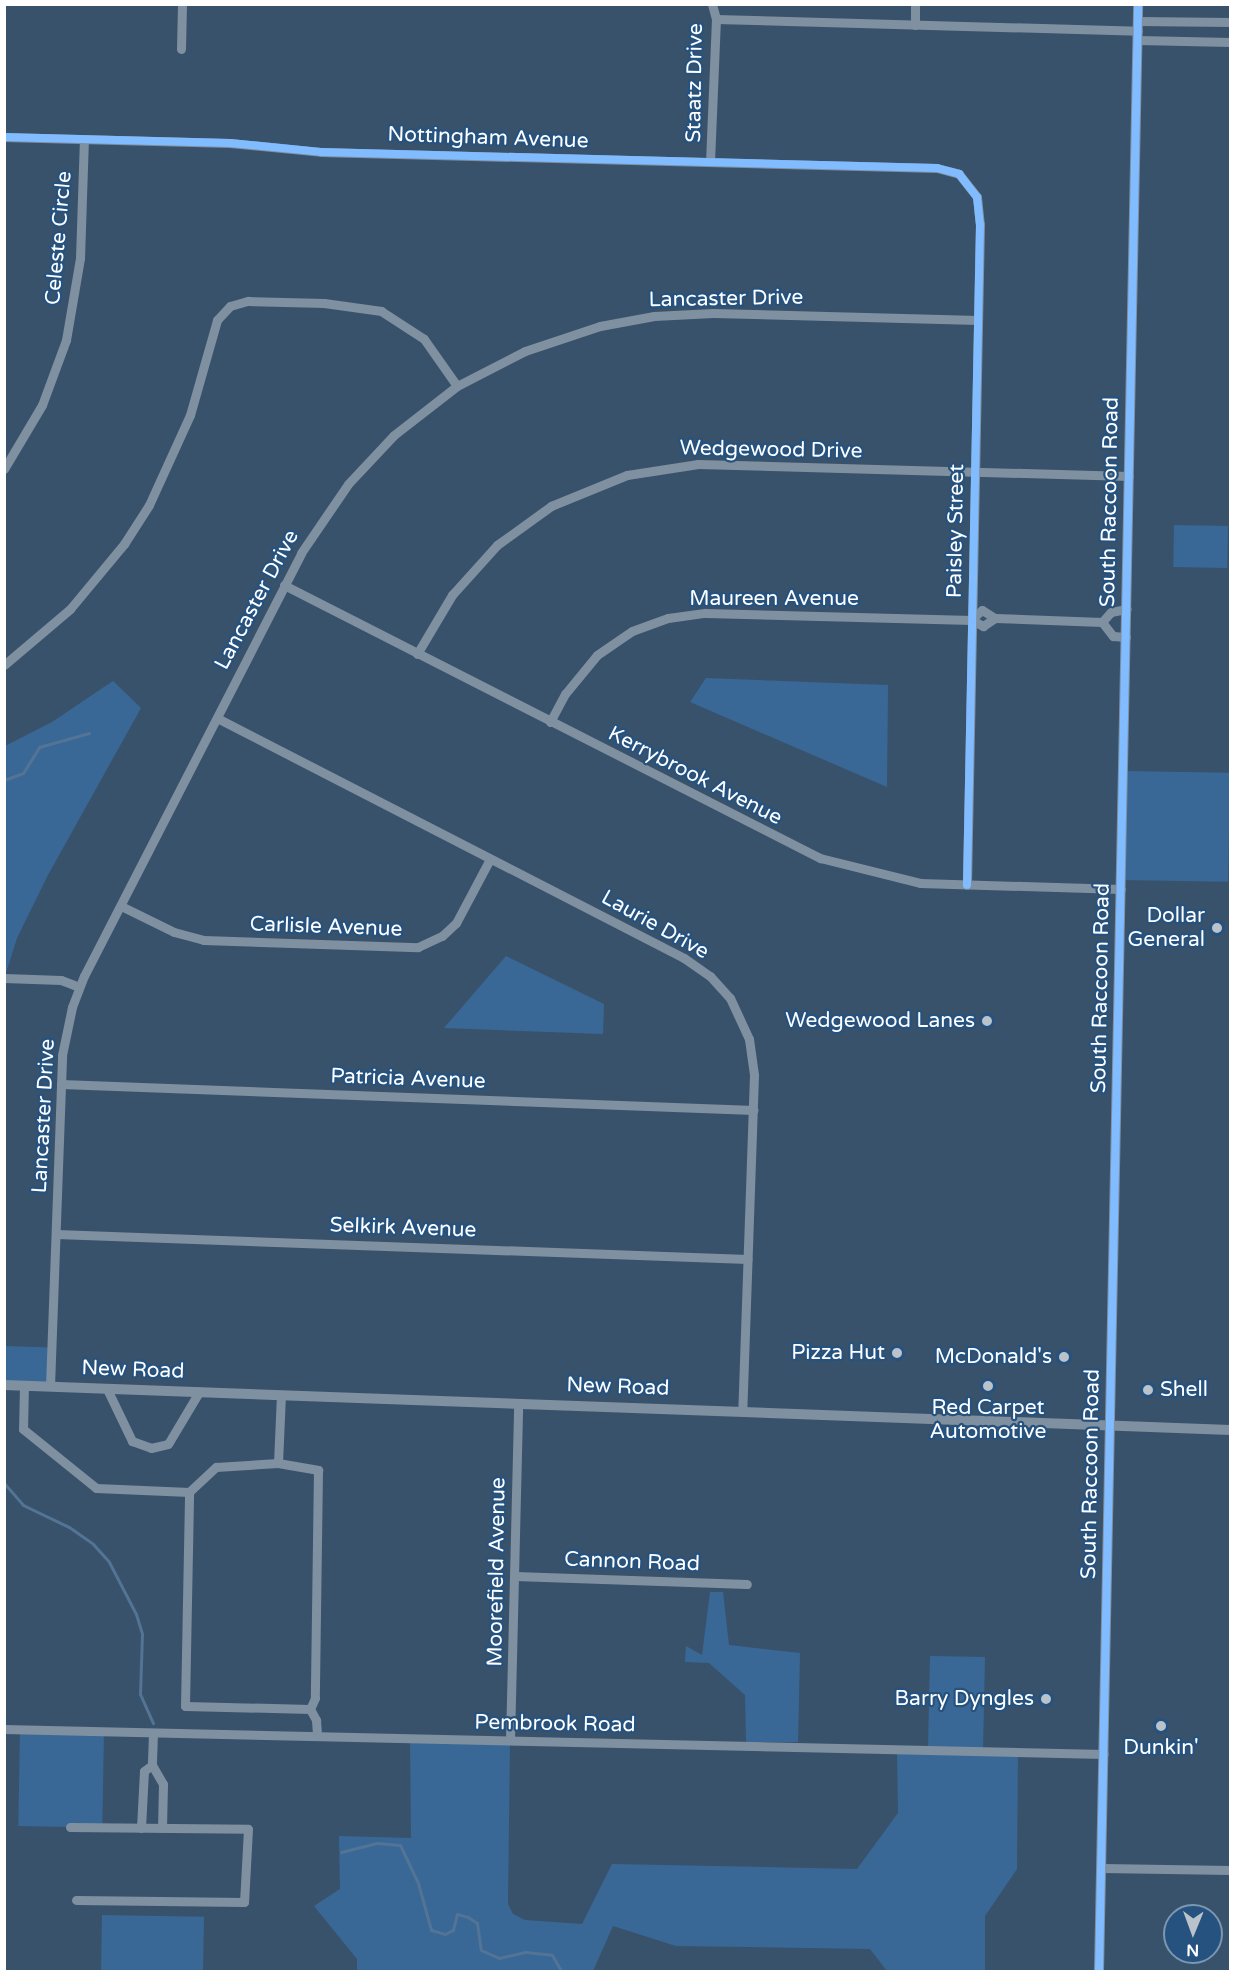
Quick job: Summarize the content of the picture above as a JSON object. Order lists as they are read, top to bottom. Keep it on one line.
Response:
{"streets":{"street":["Staatz Drive","Nottingham Avenue","Celeste Circle","Lancaster Drive","Wedgewood Drive","South Raccoon Road","Paisley Street","Maureen Avenue","Kerrybrook Avenue","Laurie Drive","Carlisle Avenue","Patricia Avenue","Selkirk Avenue","New Road","Cannon Road","Moorefield Avenue","Pembrook Road"]},"crossings":[["Staatz Drive","Nottingham Avenue"],["Nottingham Avenue","Celeste Circle"],["Nottingham Avenue","Paisley Street"],["Lancaster Drive","Paisley Street"],["Lancaster Drive","Kerrybrook Avenue"],["Lancaster Drive","Laurie Drive"],["Lancaster Drive","Carlisle Avenue"],["Lancaster Drive","Patricia Avenue"],["Lancaster Drive","Selkirk Avenue"],["Lancaster Drive","New Road"],["Wedgewood Drive","South Raccoon Road"],["Wedgewood Drive","Paisley Street"],["Wedgewood Drive","Kerrybrook Avenue"],["South Raccoon Road","Kerrybrook Avenue"],["South Raccoon Road","New Road"],["South Raccoon Road","Pembrook Road"],["Paisley Street","Maureen Avenue"],["Paisley Street","Kerrybrook Avenue"],["Maureen Avenue","Kerrybrook Avenue"],["Laurie Drive","Carlisle Avenue"],["Laurie Drive","Patricia Avenue"],["Laurie Drive","Selkirk Avenue"],["Laurie Drive","New Road"],["New Road","Moorefield Avenue"],["Cannon Road","Moorefield Avenue"],["Moorefield Avenue","Pembrook Road"]],"places":["Dollar General","Wedgewood Lanes","Pizza Hut","McDonald's","Red Carpet Automotive","Shell","Barry Dyngles","Dunkin'"],"north":"bottom"}
